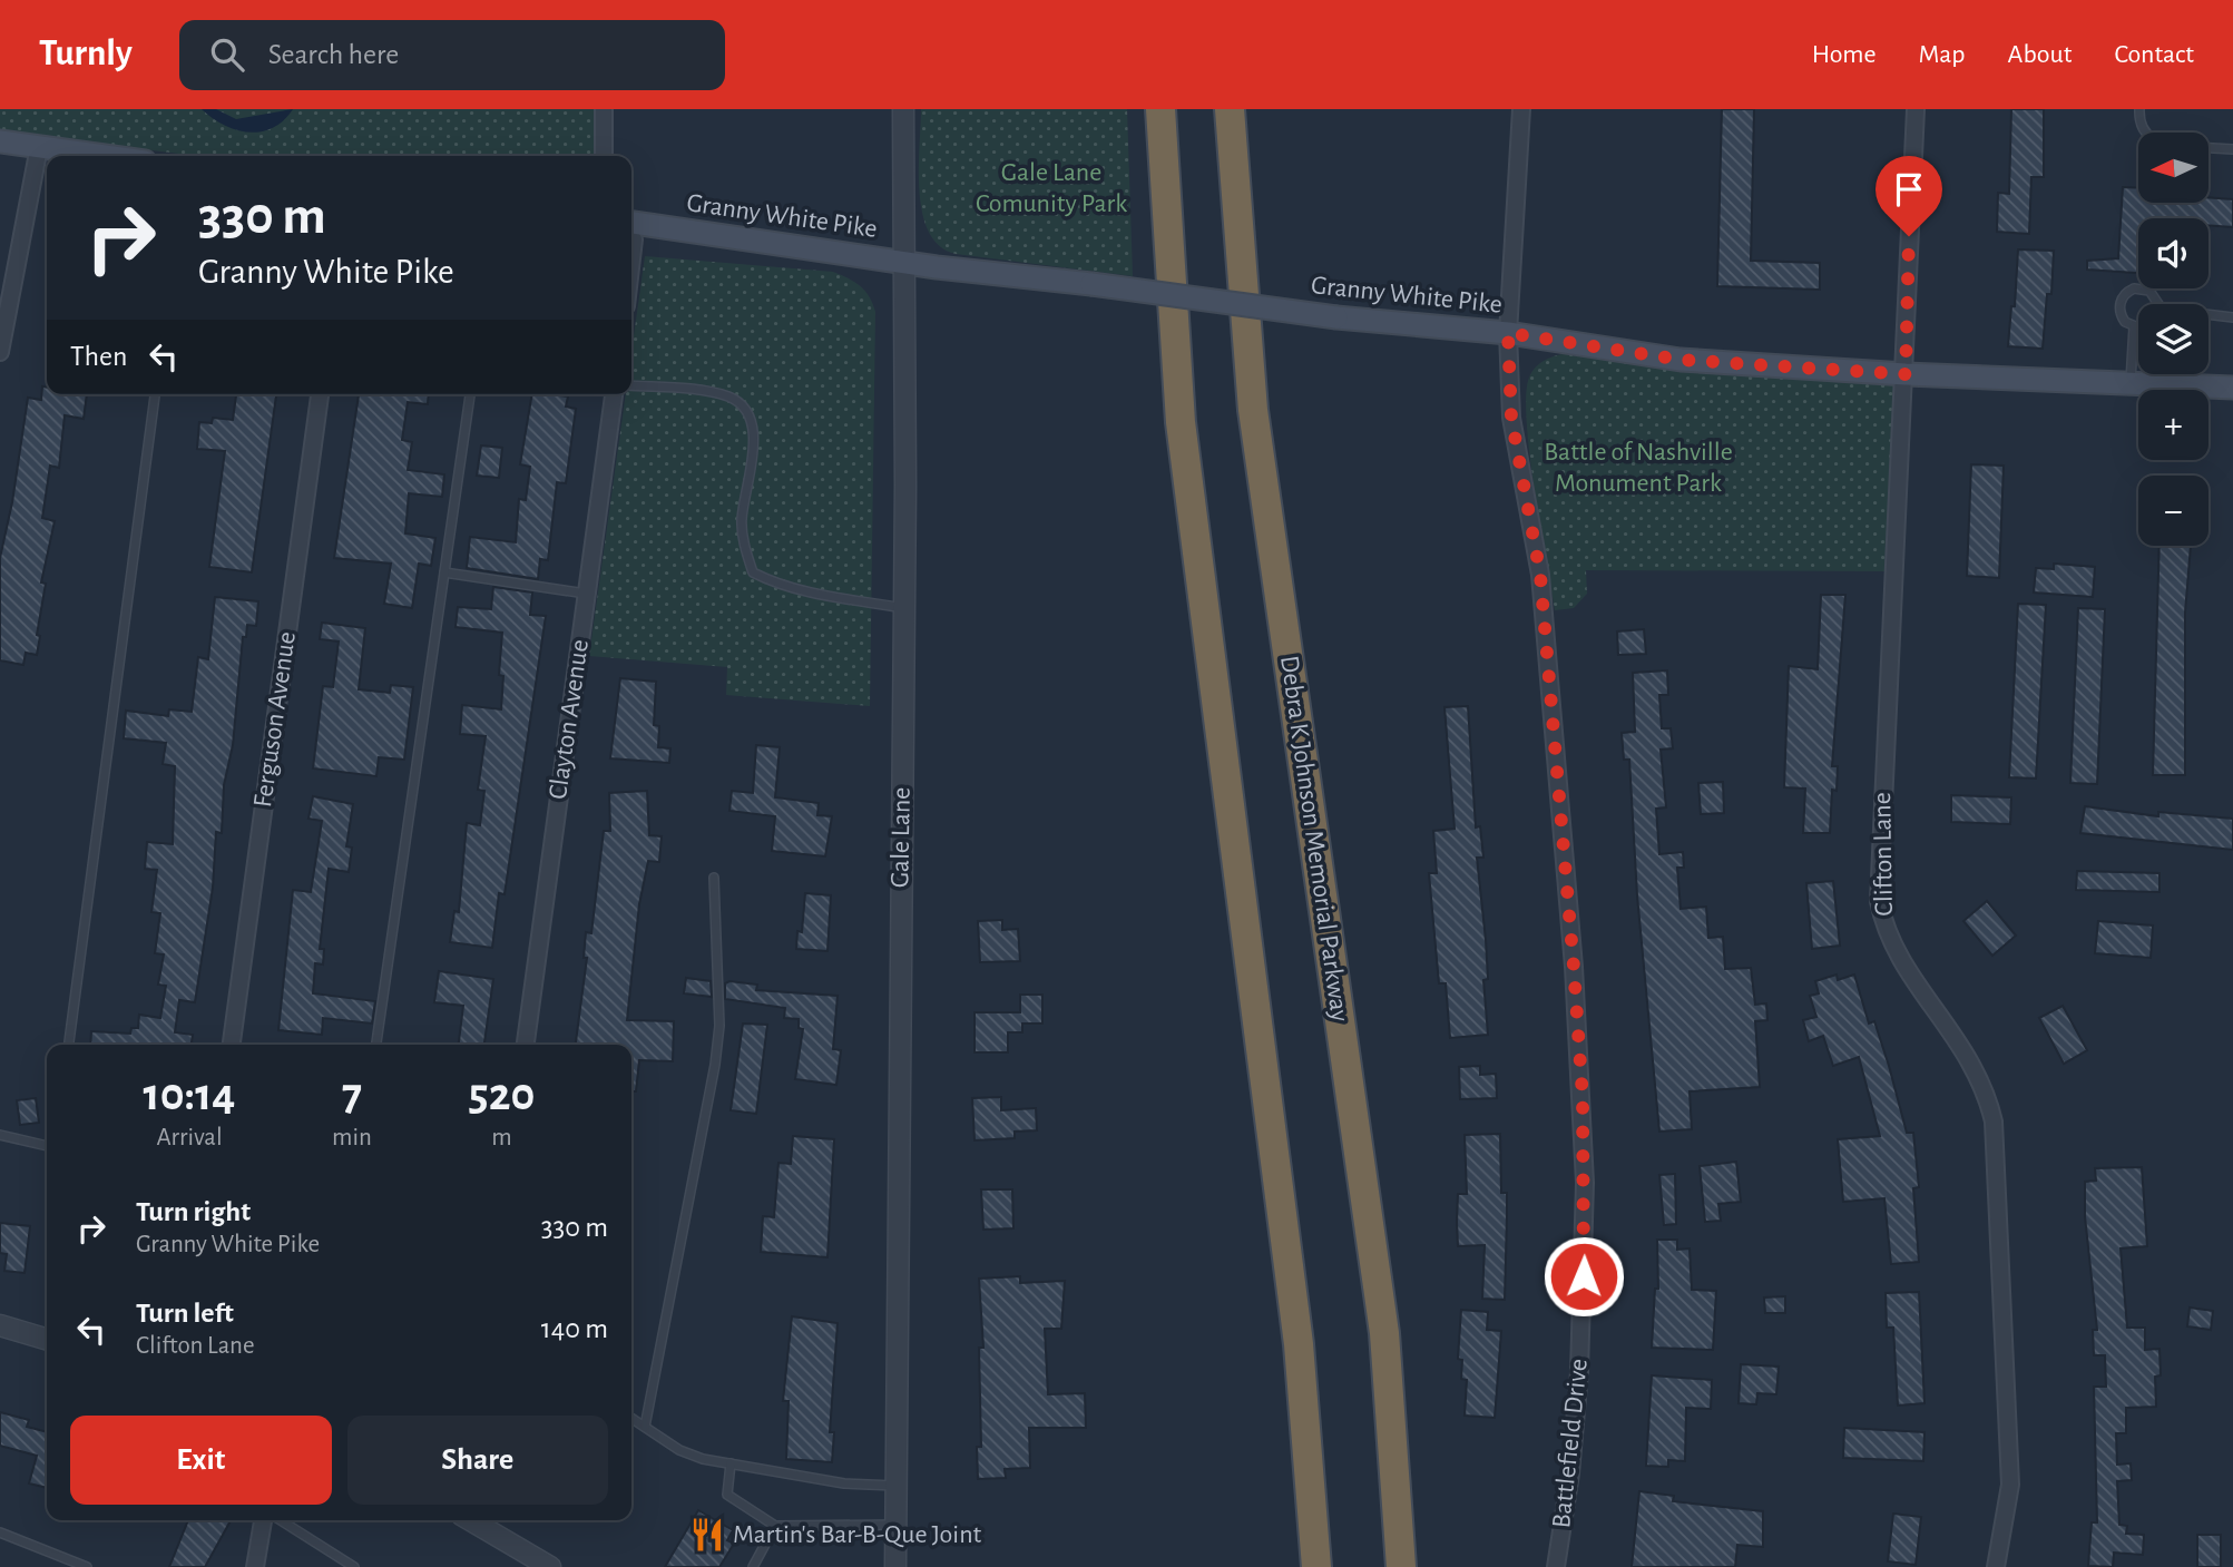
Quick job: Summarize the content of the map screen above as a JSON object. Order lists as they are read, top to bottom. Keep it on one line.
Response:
{"streets":{"highway":["Debra K Johnson Memorial Parkway"],"main road":["Granny White Pike"],"street":["Ferguson Avenue","Clayton Avenue","Gale Lane","Clifton Lane","Battlefield Drive"]},"crossings":[["Granny White Pike","Gale Lane"],["Granny White Pike","Clifton Lane"],["Granny White Pike","Battlefield Drive"]],"parks":["Gale Lane Comunity Park","Battle of Nashville Monument Park"],"places":{"restaurant":["Martin's Bar-B-Que Joint"]},"north":"left","page":{"header":"Turnly","search":"Search here","nav":["Home","Map","About","Contact"],"map_buttons":["+","−"],"turn":["330 m","Granny White Pike"],"then":"Then","eta":["10:14","Arrival","7","min","520","m"],"list":[{"name":"Turn right","note":"Granny White Pike","value":"330 m"},{"name":"Turn left","note":"Clifton Lane","value":"140 m"}],"buttons":["Exit","Share"]}}
